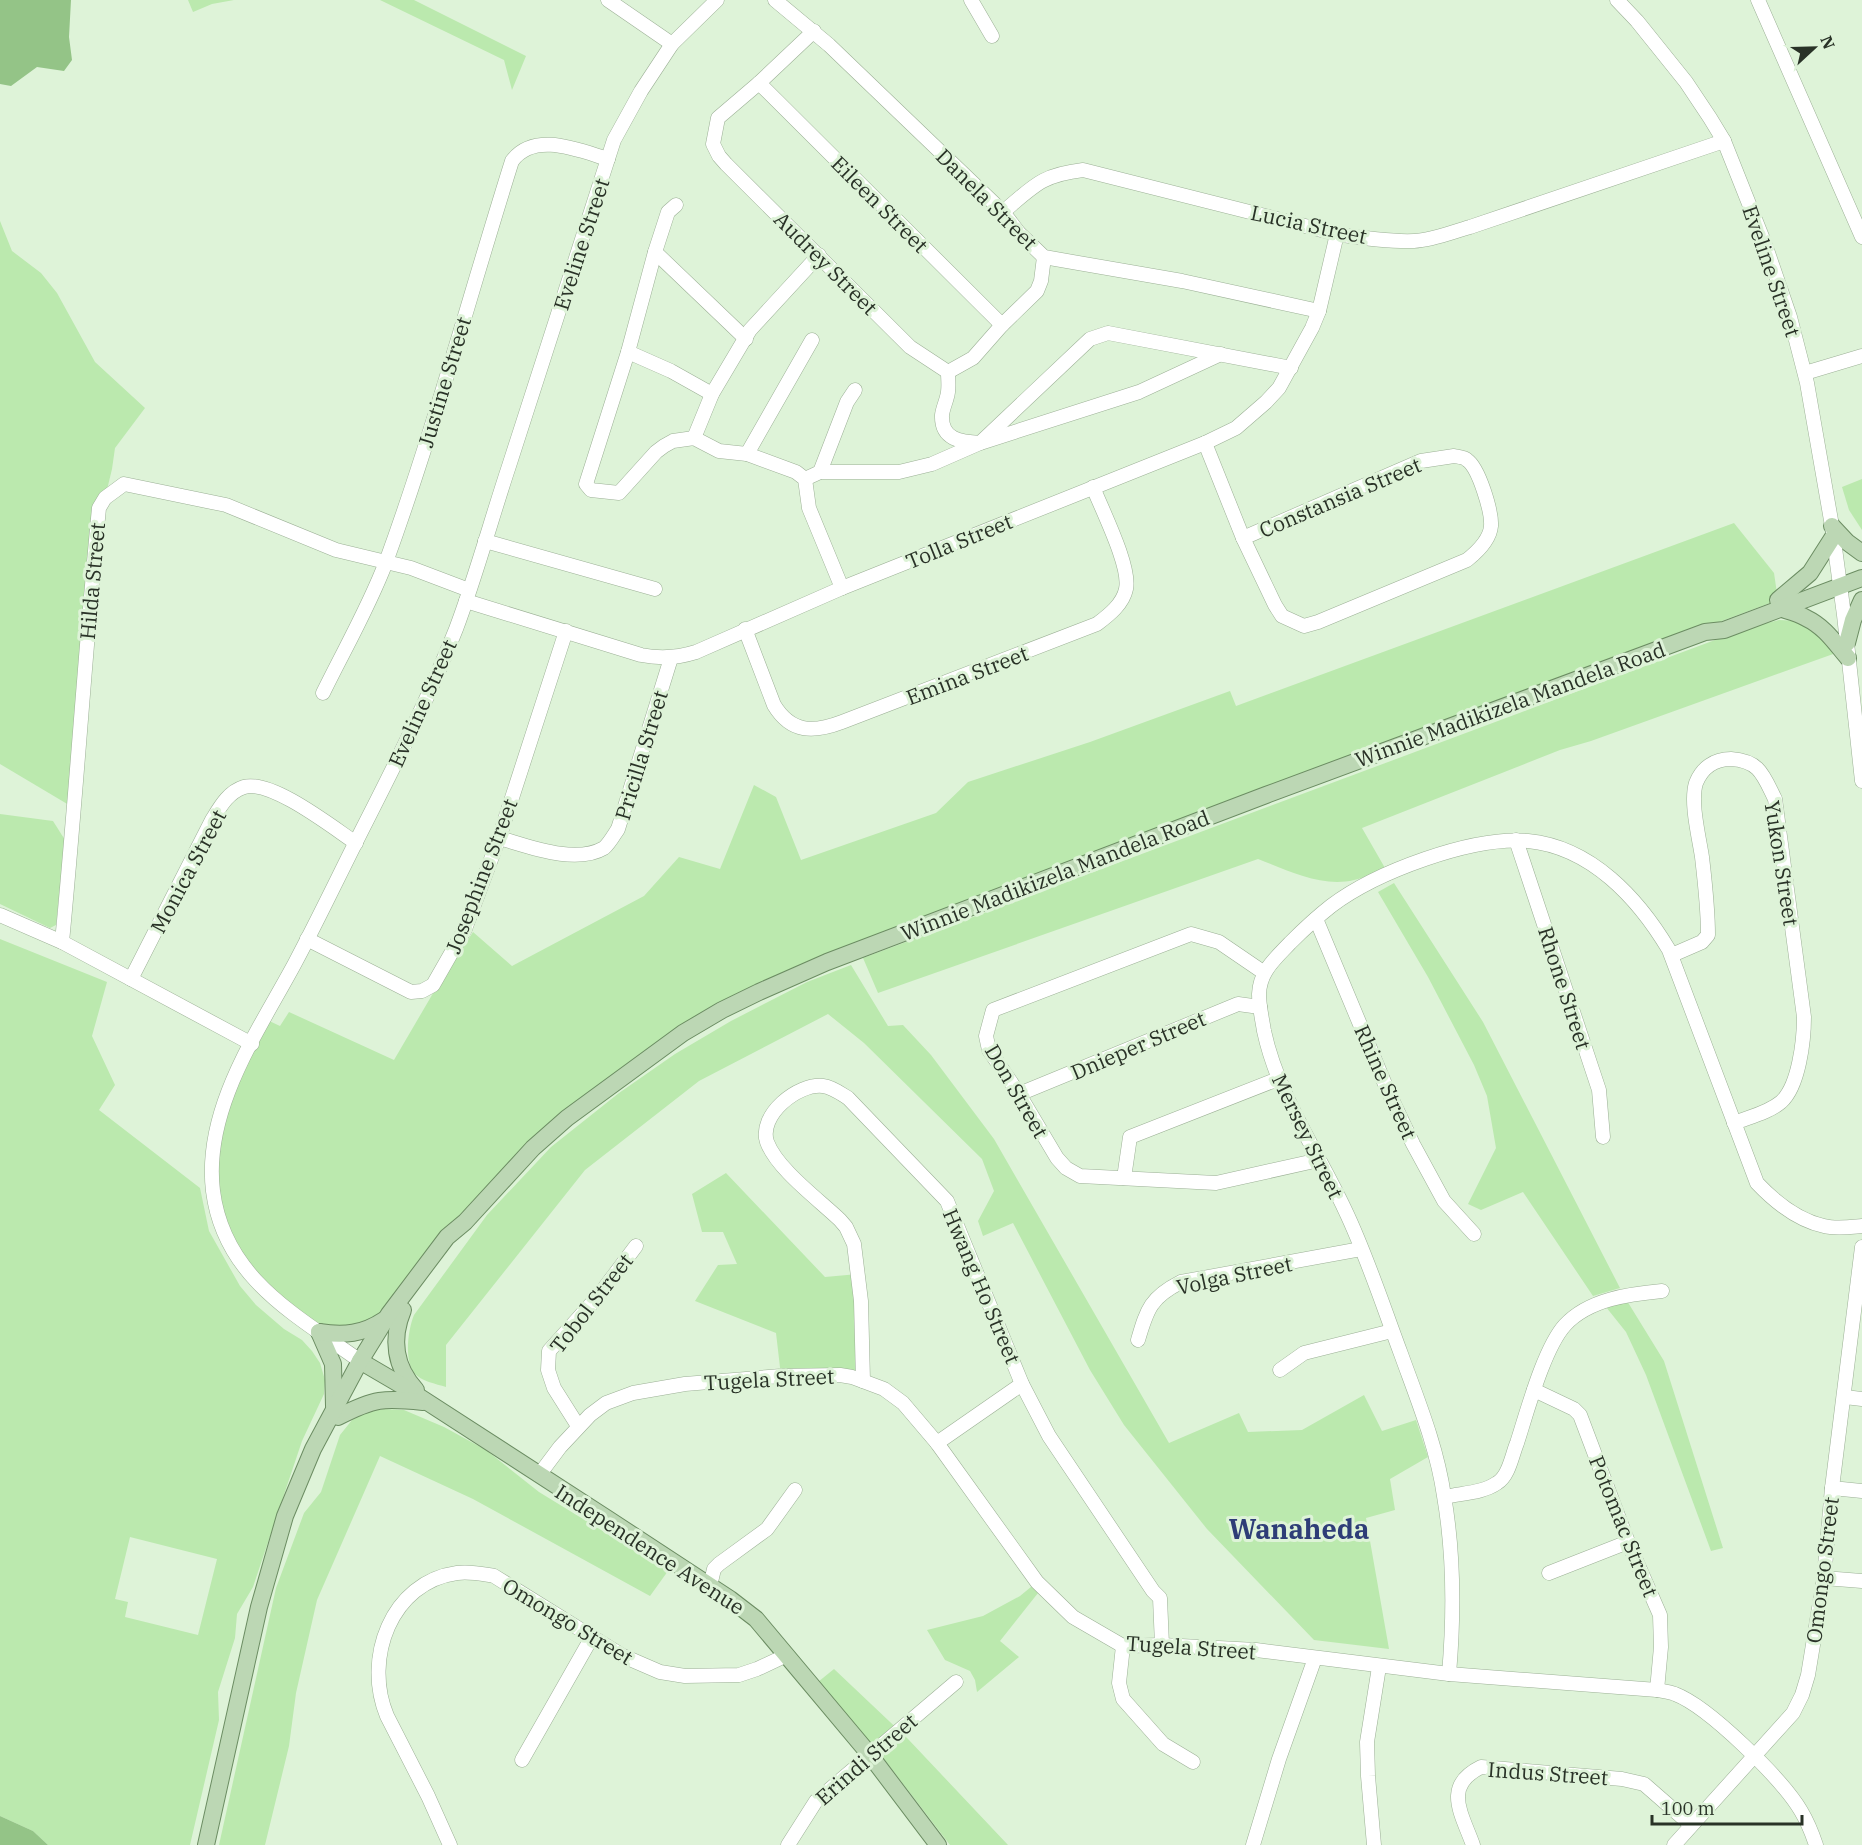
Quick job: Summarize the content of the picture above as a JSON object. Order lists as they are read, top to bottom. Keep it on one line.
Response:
{"streets":{"main road":["Winnie Madikizela Mandela Road","Independence Avenue"],"street":["Danela Street","Eileen Street","Lucia Street","Eveline Street","Audrey Street","Justine Street","Constansia Street","Tolla Street","Hilda Street","Emina Street","Pricilla Street","Yukon Street","Monica Street","Josephine Street","Rhone Street","Dnieper Street","Rhine Street","Don Street","Mersey Street","Volga Street","Hwang Ho Street","Tobol Street","Tugela Street","Potomac Street","Omongo Street","Erindi Street","Indus Street"]},"crossings":[["Danela Street","Lucia Street"],["Danela Street","Audrey Street"],["Danela Street","Tolla Street"],["Eileen Street","Audrey Street"],["Lucia Street","Eveline Street"],["Lucia Street","Tolla Street"],["Eveline Street","Justine Street"],["Eveline Street","Tolla Street"],["Eveline Street","Hilda Street"],["Eveline Street","Winnie Madikizela Mandela Road"],["Eveline Street","Monica Street"],["Eveline Street","Josephine Street"],["Eveline Street","Independence Avenue"],["Justine Street","Hilda Street"],["Constansia Street","Tolla Street"],["Tolla Street","Hilda Street"],["Tolla Street","Emina Street"],["Tolla Street","Pricilla Street"],["Tolla Street","Josephine Street"],["Winnie Madikizela Mandela Road","Independence Avenue"],["Pricilla Street","Josephine Street"],["Dnieper Street","Don Street"],["Dnieper Street","Mersey Street"],["Don Street","Mersey Street"],["Mersey Street","Volga Street"],["Mersey Street","Tugela Street"],["Hwang Ho Street","Tugela Street"],["Tobol Street","Tugela Street"],["Tugela Street","Potomac Street"],["Tugela Street","Independence Avenue"],["Tugela Street","Omongo Street"],["Independence Avenue","Omongo Street"],["Independence Avenue","Erindi Street"],["Omongo Street","Indus Street"]],"districts":["Wanaheda"],"scale_bar":"100 m","north":"right"}
